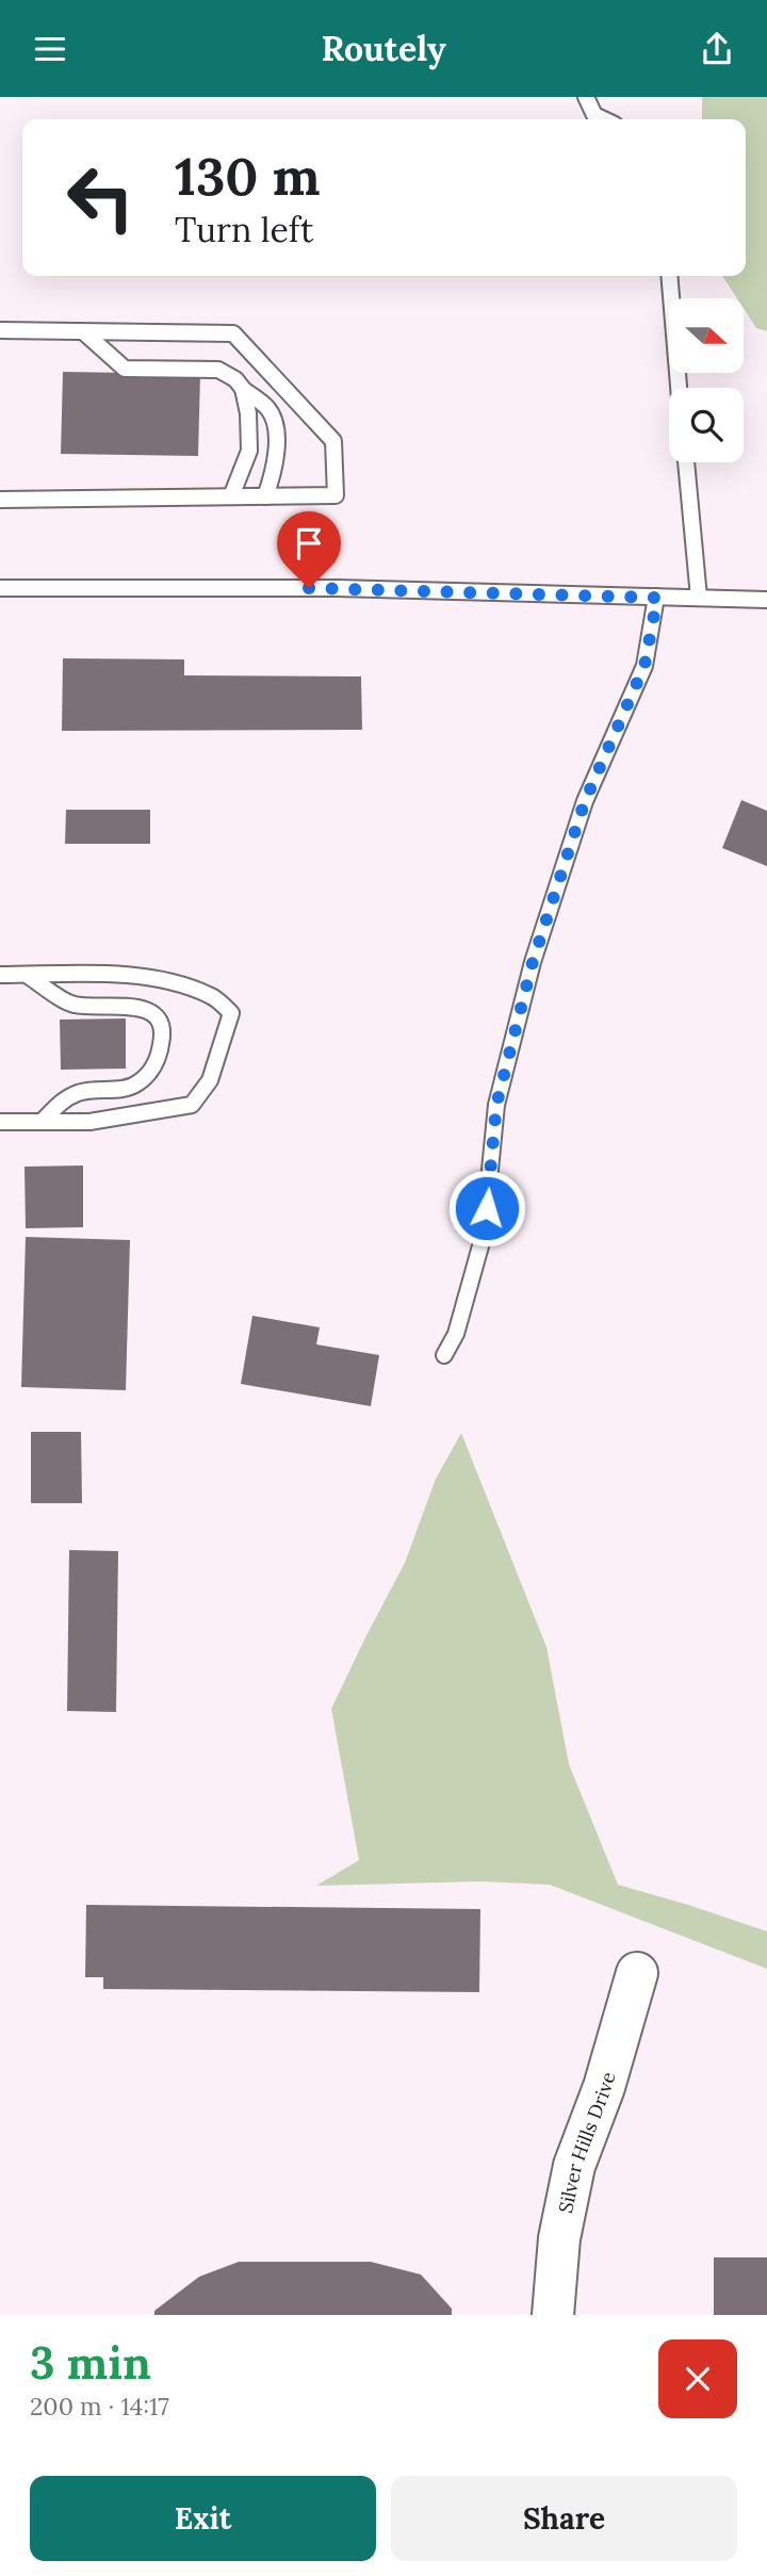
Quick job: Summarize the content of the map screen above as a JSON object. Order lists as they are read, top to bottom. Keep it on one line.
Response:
{"streets":{"street":["Silver Hills Drive"]},"north":"right","page":{"header":"Routely","turn":["130 m","Turn left"],"heading":["3 min","200 m · 14:17"],"buttons":["Exit","Share"]}}
